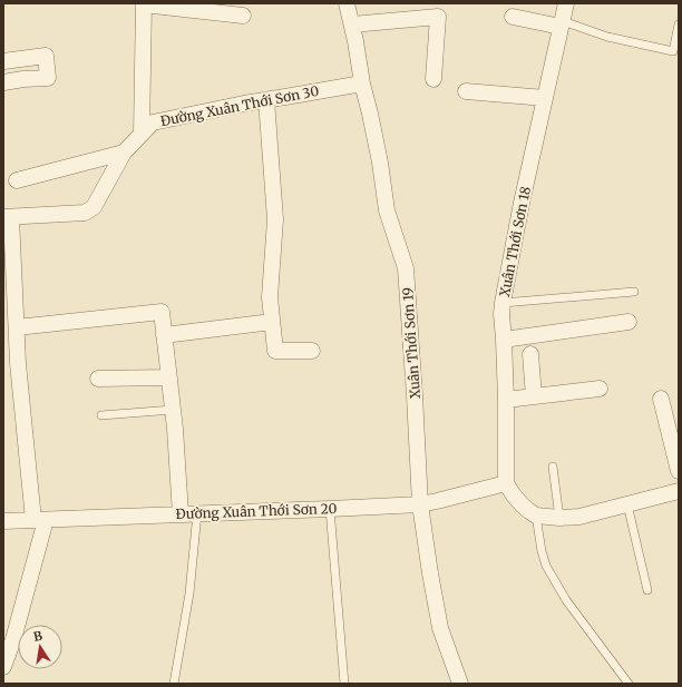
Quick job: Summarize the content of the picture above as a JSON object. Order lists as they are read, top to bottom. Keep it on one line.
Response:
{"streets":{"street":["Đường Xuân Thới Sơn 30","Xuân Thới Sơn 18","Xuân Thới Sơn 19","Đường Xuân Thới Sơn 20"]},"crossings":[["Đường Xuân Thới Sơn 30","Xuân Thới Sơn 19"],["Xuân Thới Sơn 18","Đường Xuân Thới Sơn 20"],["Xuân Thới Sơn 19","Đường Xuân Thới Sơn 20"]],"north":"top"}
